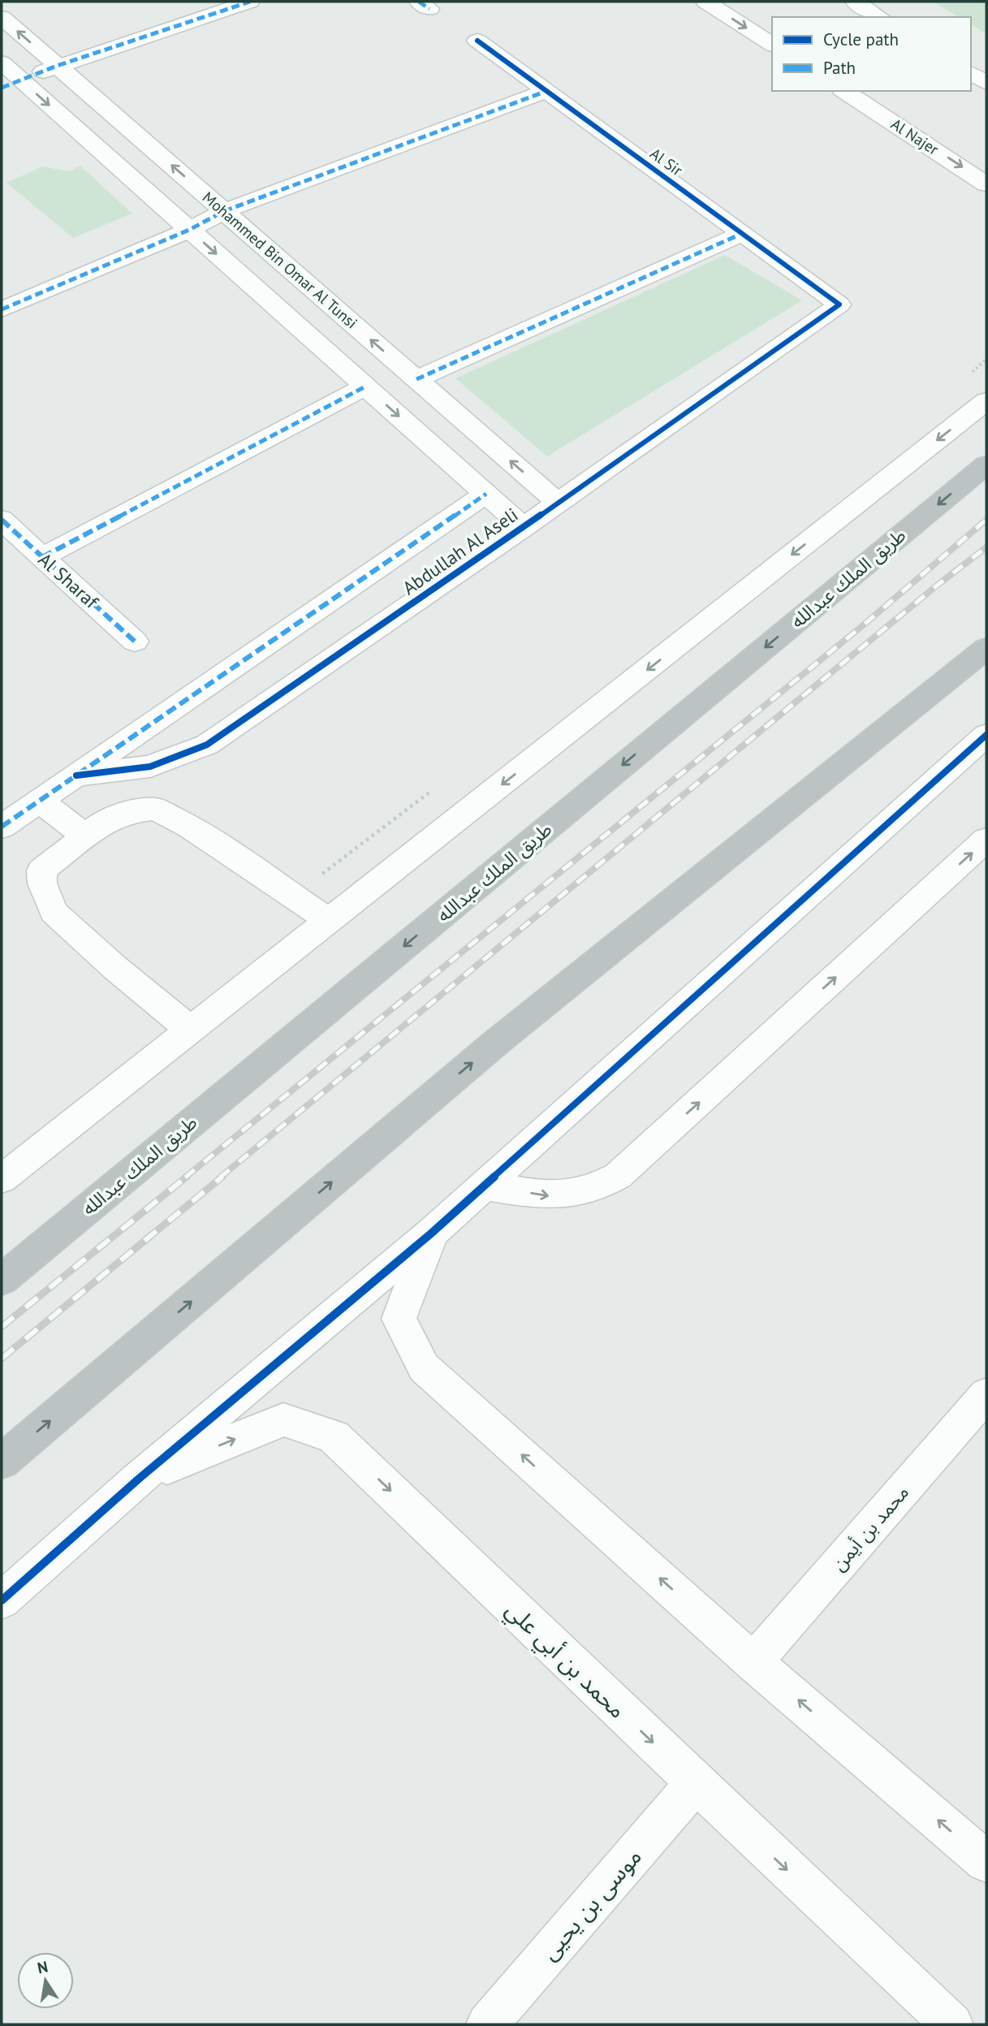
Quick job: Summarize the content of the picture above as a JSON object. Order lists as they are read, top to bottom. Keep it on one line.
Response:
{"streets":{"highway":["طريق الملك عبدالله"],"street":["Al Najer","Al Sir","Mohammed Bin Omar Al Tunsi","Abdullah Al Aseli","Al Sharaf","محمد بن أيمن","محمد بن أبي علي","موسى بن يحيى"]},"crossings":[["Al Sir","Abdullah Al Aseli"],["Mohammed Bin Omar Al Tunsi","Abdullah Al Aseli"],["محمد بن أبي علي","موسى بن يحيى"]],"one_way":["Al Najer","محمد بن أبي علي"],"legend":["Cycle path","Path"],"north":"top"}
